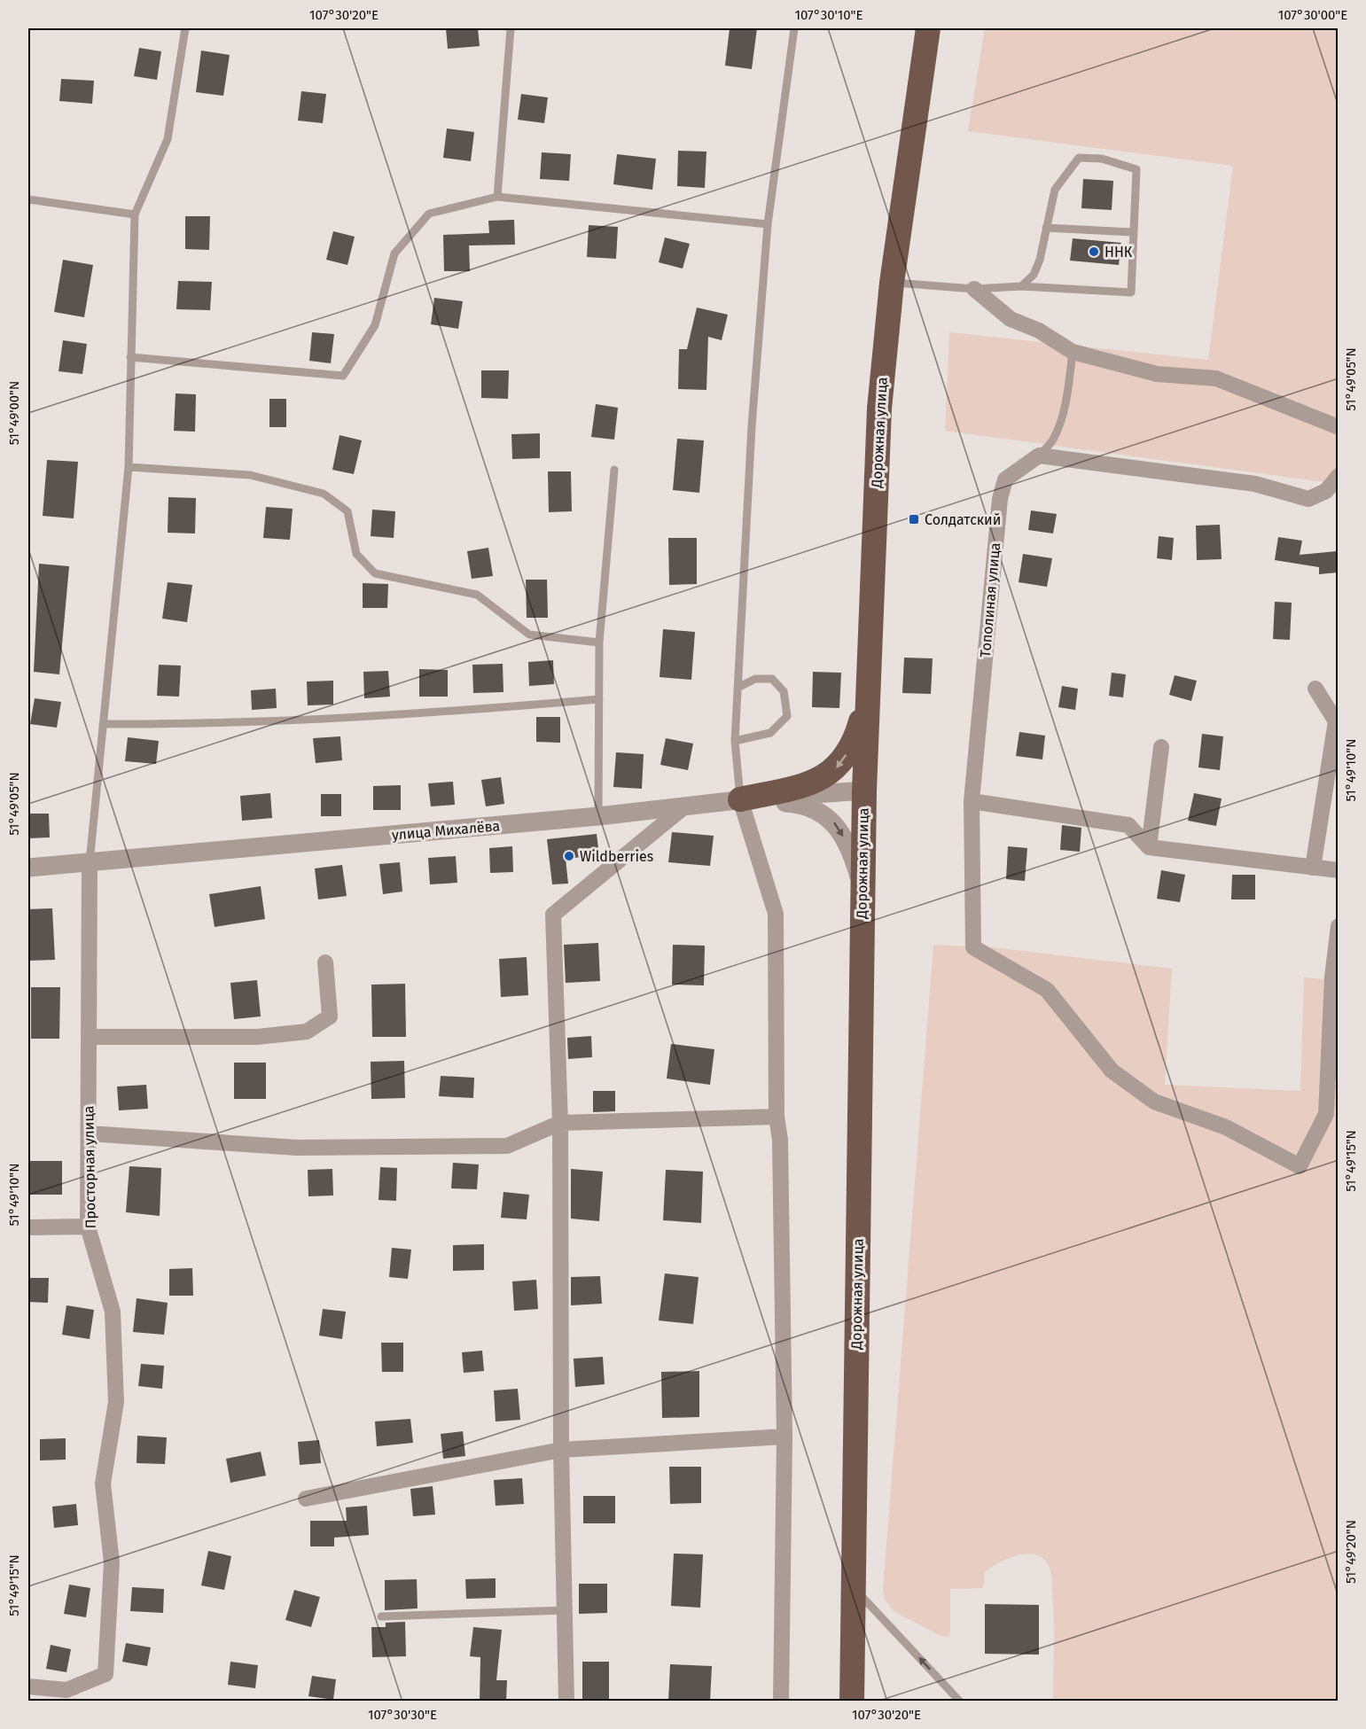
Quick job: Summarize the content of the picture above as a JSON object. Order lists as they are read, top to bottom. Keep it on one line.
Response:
{"streets":{"highway":["Дорожная улица"],"street":["Тополиная улица","улица Михалёва","Просторная улица"]},"crossings":[["Дорожная улица","улица Михалёва"],["улица Михалёва","Просторная улица"]],"places":{"other":["ННК","Wildberries"],"transit":["Солдатский"]},"coordinates":["107°30'20\"E","107°30'10\"E","107°30'00\"E","51°49'05\"N","51°49'00\"N","51°49'10\"N","51°49'15\"N","51°49'20\"N","107°30'30\"E"]}
